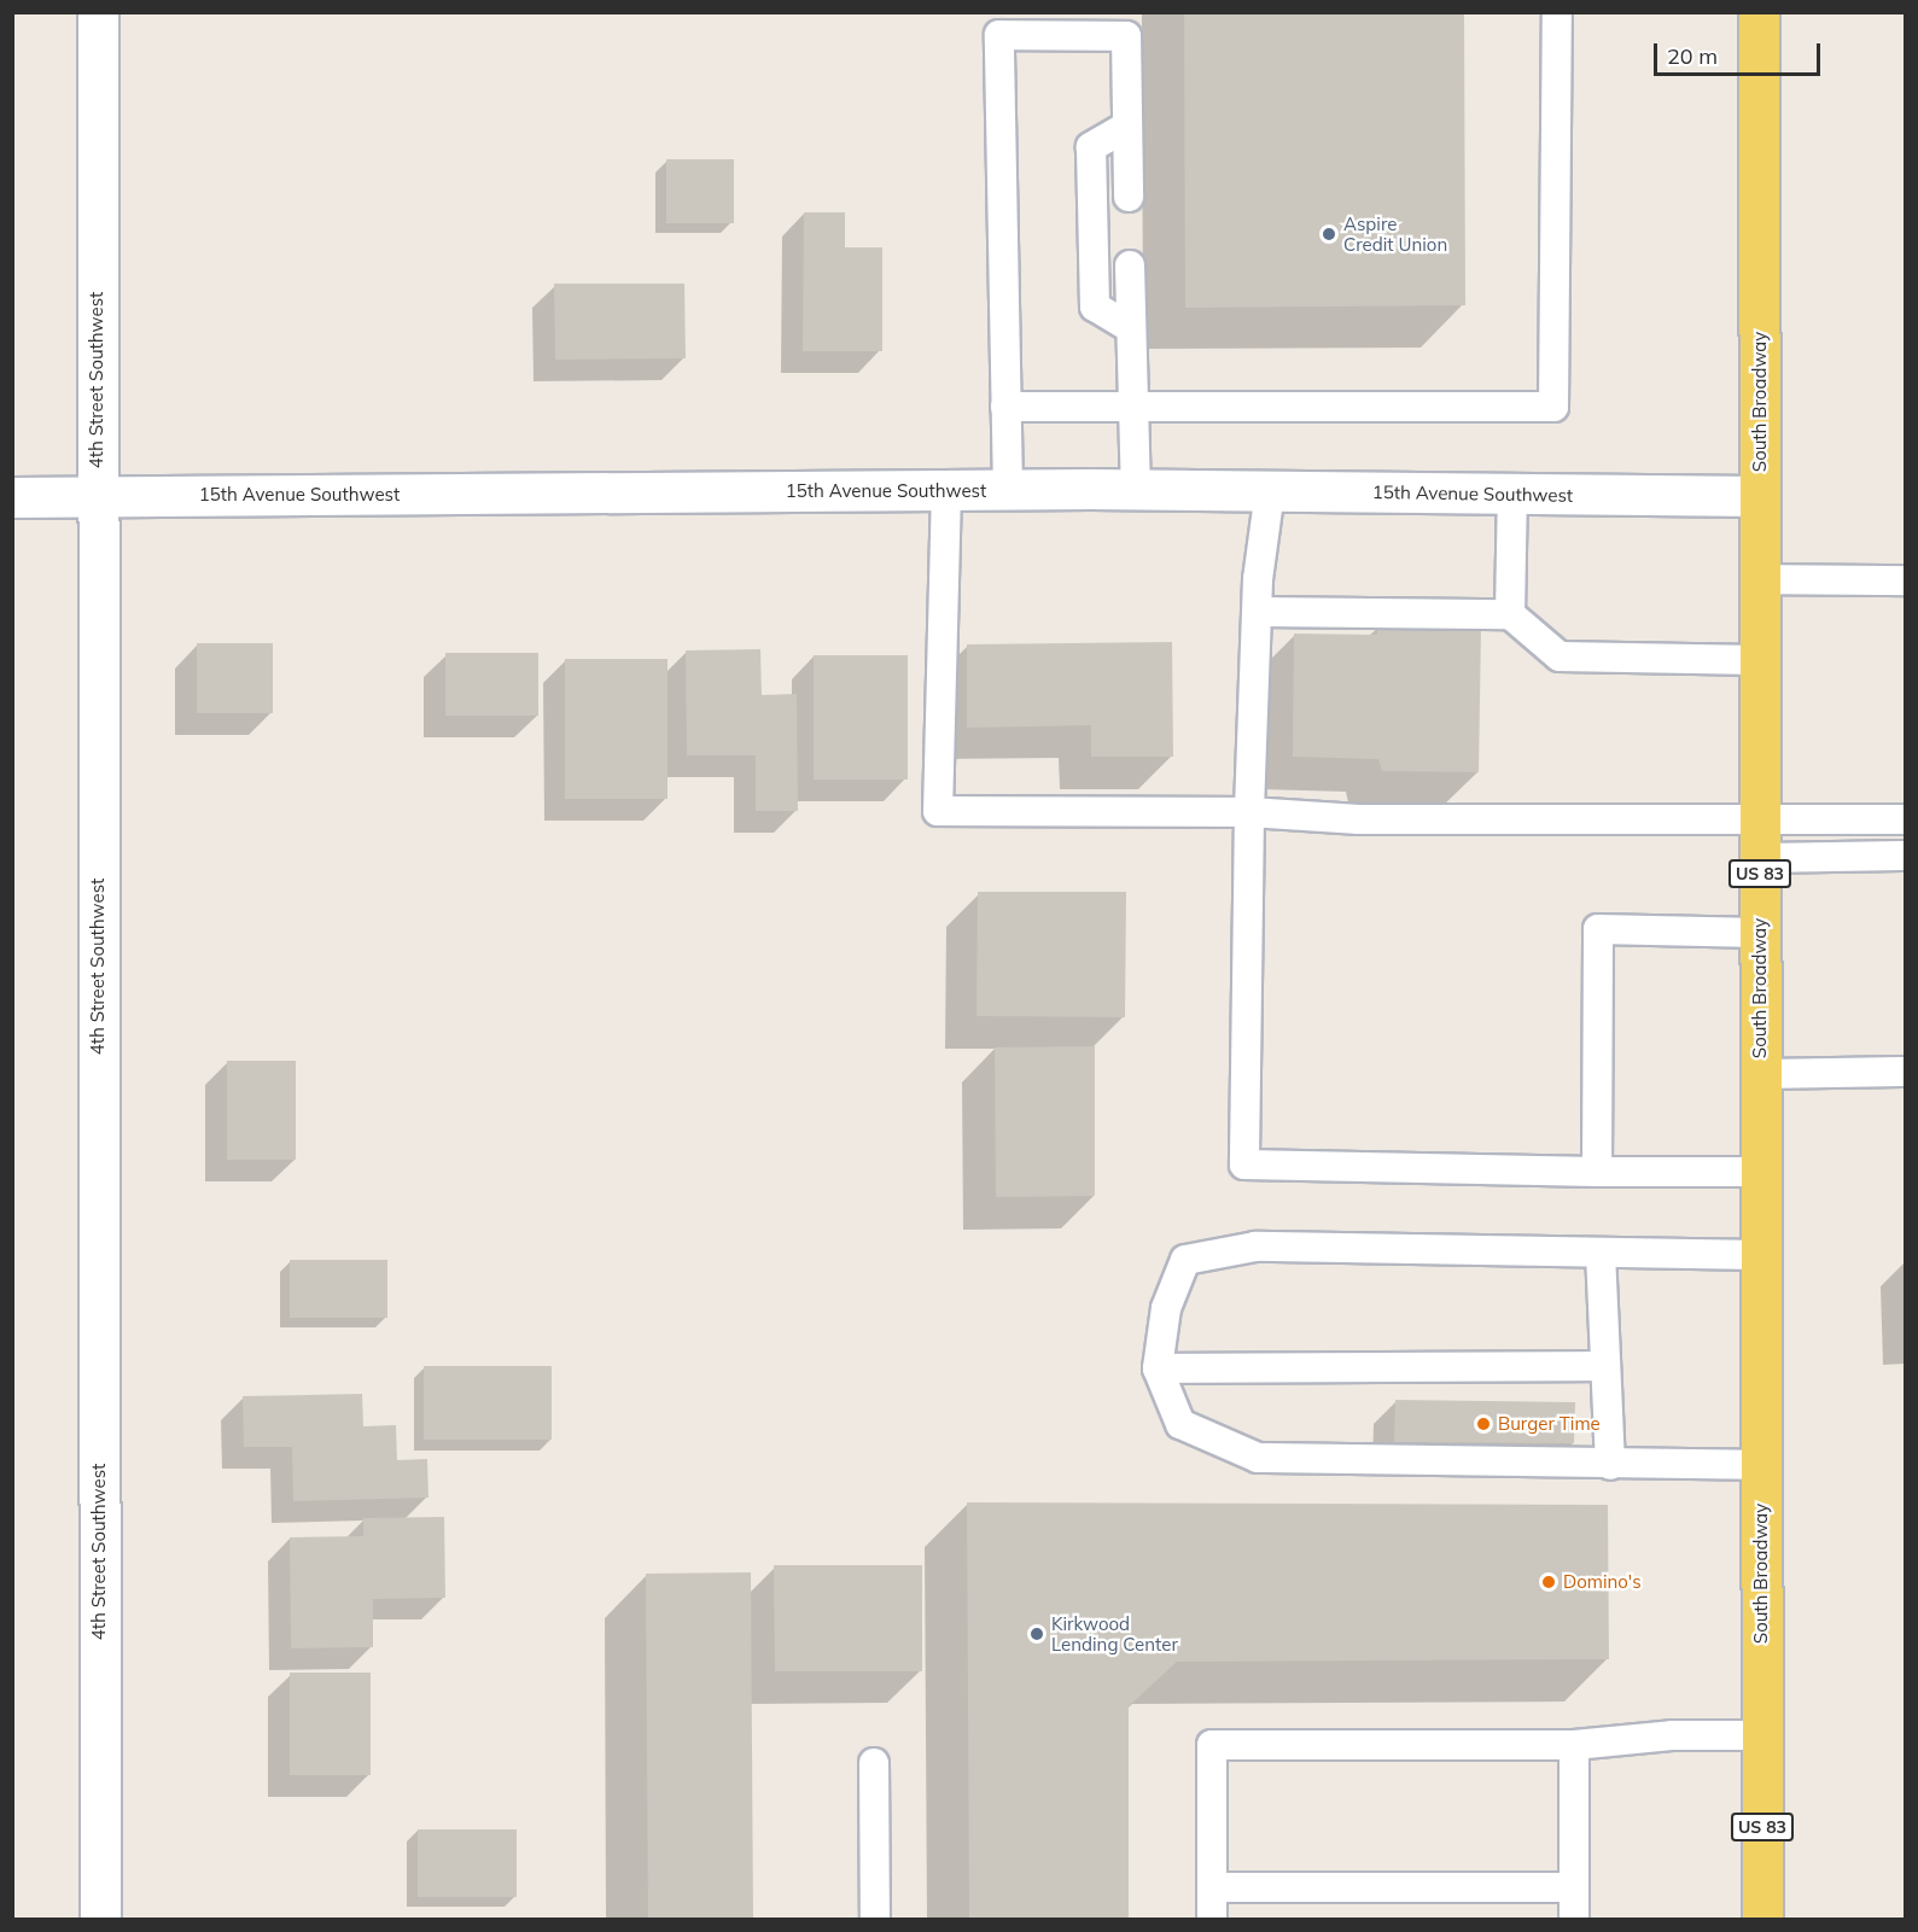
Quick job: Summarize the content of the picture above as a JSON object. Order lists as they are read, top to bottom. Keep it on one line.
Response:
{"streets":{"main road":["South Broadway","US 83"],"street":["4th Street Southwest","15th Avenue Southwest"]},"crossings":[["4th Street Southwest","15th Avenue Southwest"],["South Broadway","15th Avenue Southwest"]],"places":["Aspire Credit Union","Burger Time","Domino's","Kirkwood Lending Center"],"scale_bar":"20 m"}
